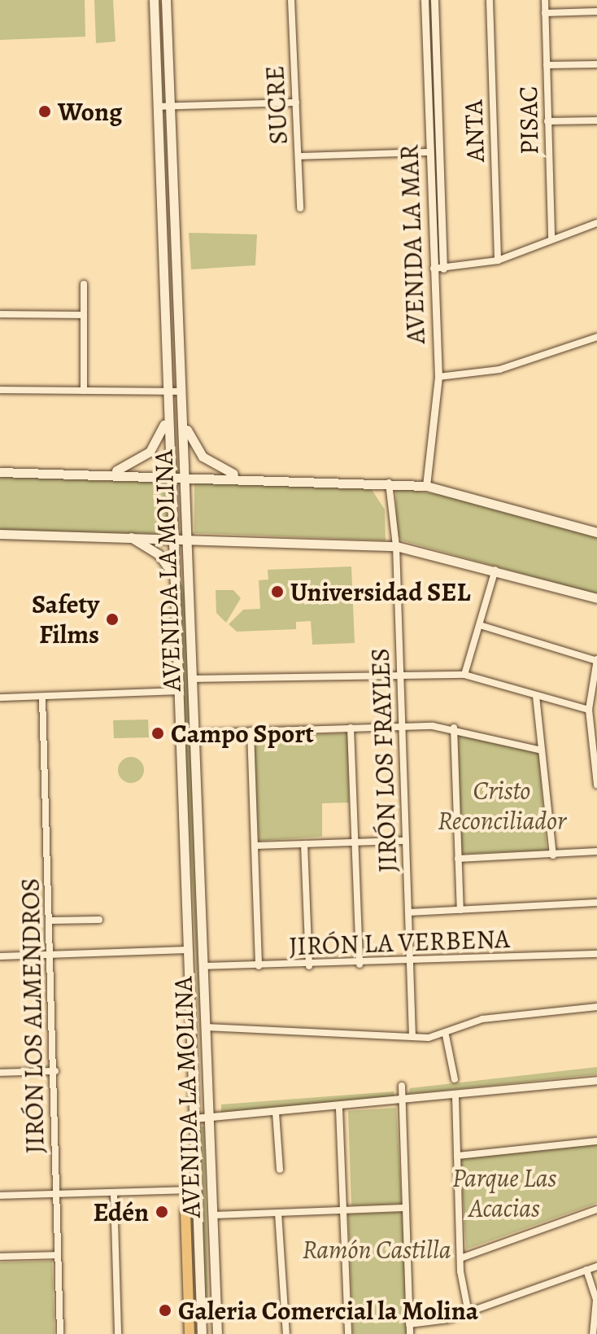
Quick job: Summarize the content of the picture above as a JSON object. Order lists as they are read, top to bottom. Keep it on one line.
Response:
{"streets":{"main road":["AVENIDA LA MOLINA"],"street":["SUCRE","PISAC","ANTA","AVENIDA LA MAR","JIRÓN LOS FRAYLES","JIRÓN LA VERBENA","JIRÓN LOS ALMENDROS"]},"crossings":[["AVENIDA LA MOLINA","JIRÓN LA VERBENA"],["JIRÓN LOS FRAYLES","JIRÓN LA VERBENA"]],"parks":["Cristo Reconciliador","Parque Las Acacias","Ramón Castilla"],"places":["Wong","Universidad SEL","Safety Films","Campo Sport","Edén","Galeria Comercial la Molina"]}
